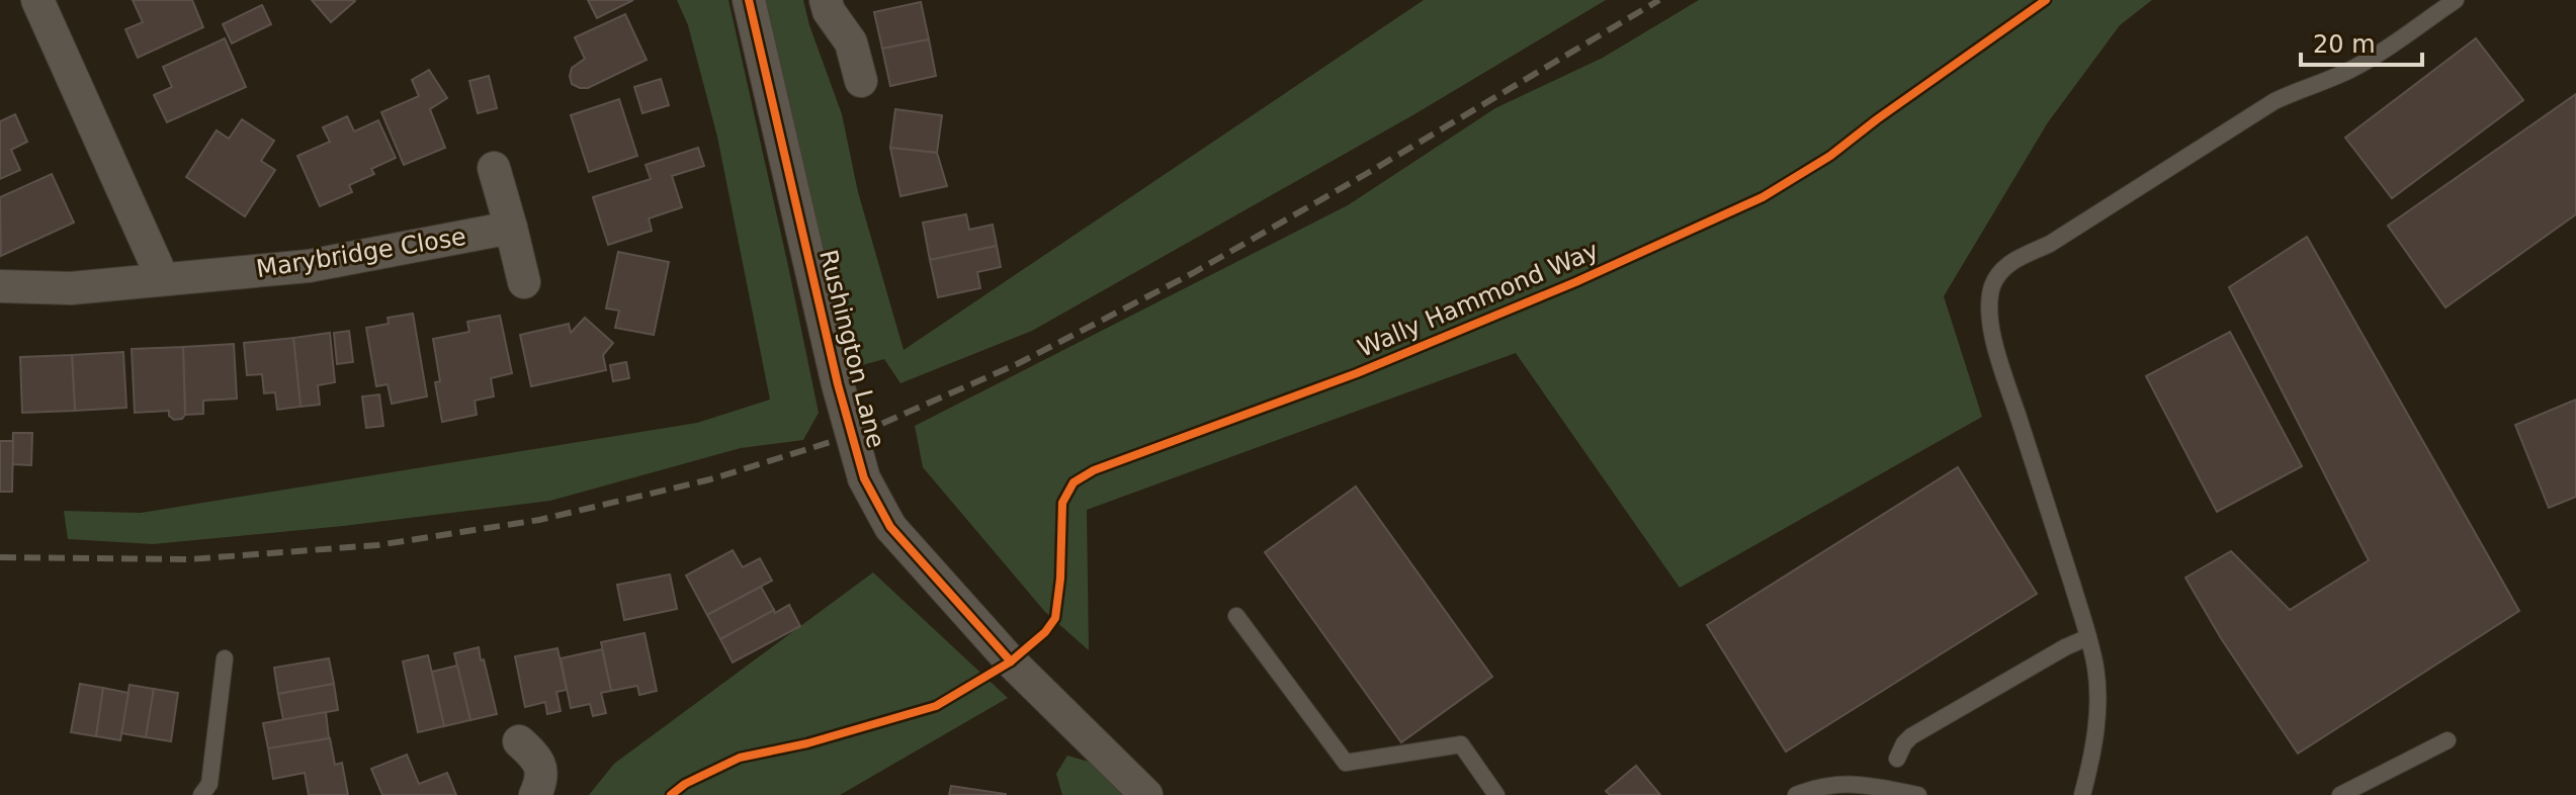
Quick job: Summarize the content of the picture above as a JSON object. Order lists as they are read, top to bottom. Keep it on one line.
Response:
{"streets":{"street":["Marybridge Close","Rushington Lane"],"cycle path":["Wally Hammond Way"]},"scale_bar":"20 m"}
